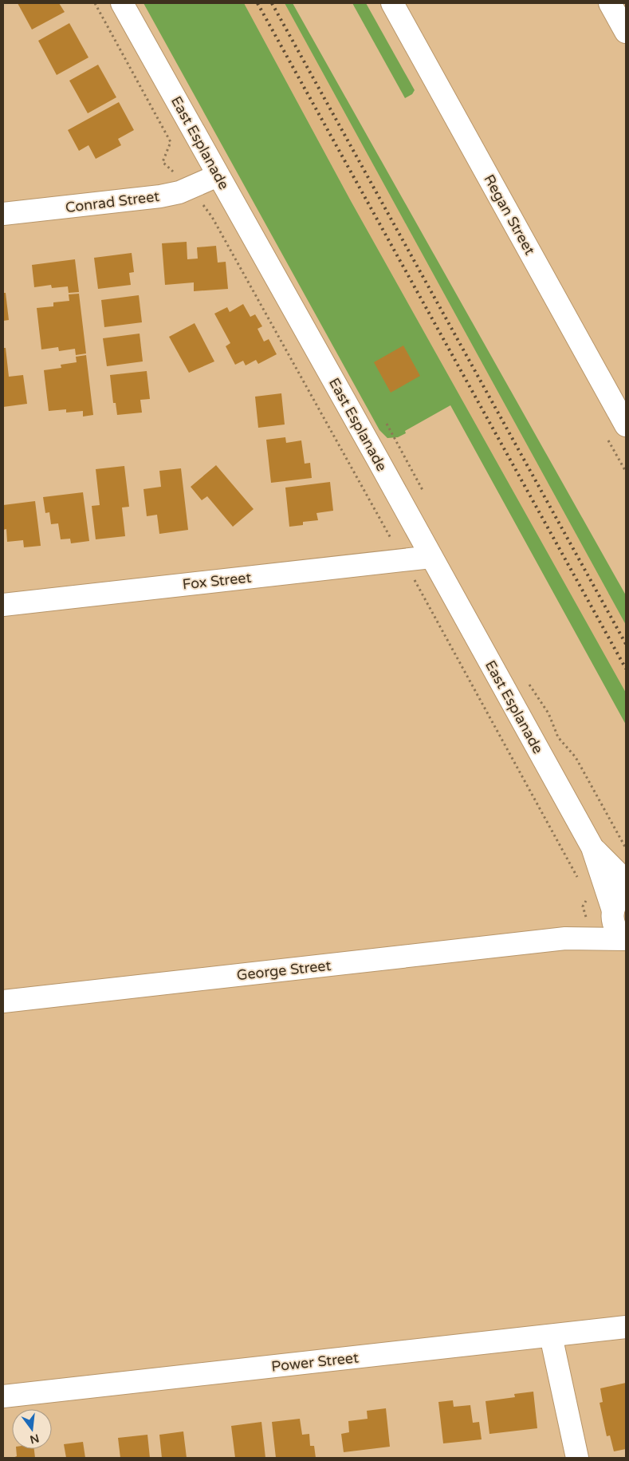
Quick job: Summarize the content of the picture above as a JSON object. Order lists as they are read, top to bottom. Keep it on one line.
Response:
{"streets":{"street":["East Esplanade","Conrad Street","Regan Street","Fox Street","George Street","Power Street"]},"crossings":[["East Esplanade","Conrad Street"],["East Esplanade","Fox Street"],["East Esplanade","George Street"]],"north":"bottom"}
